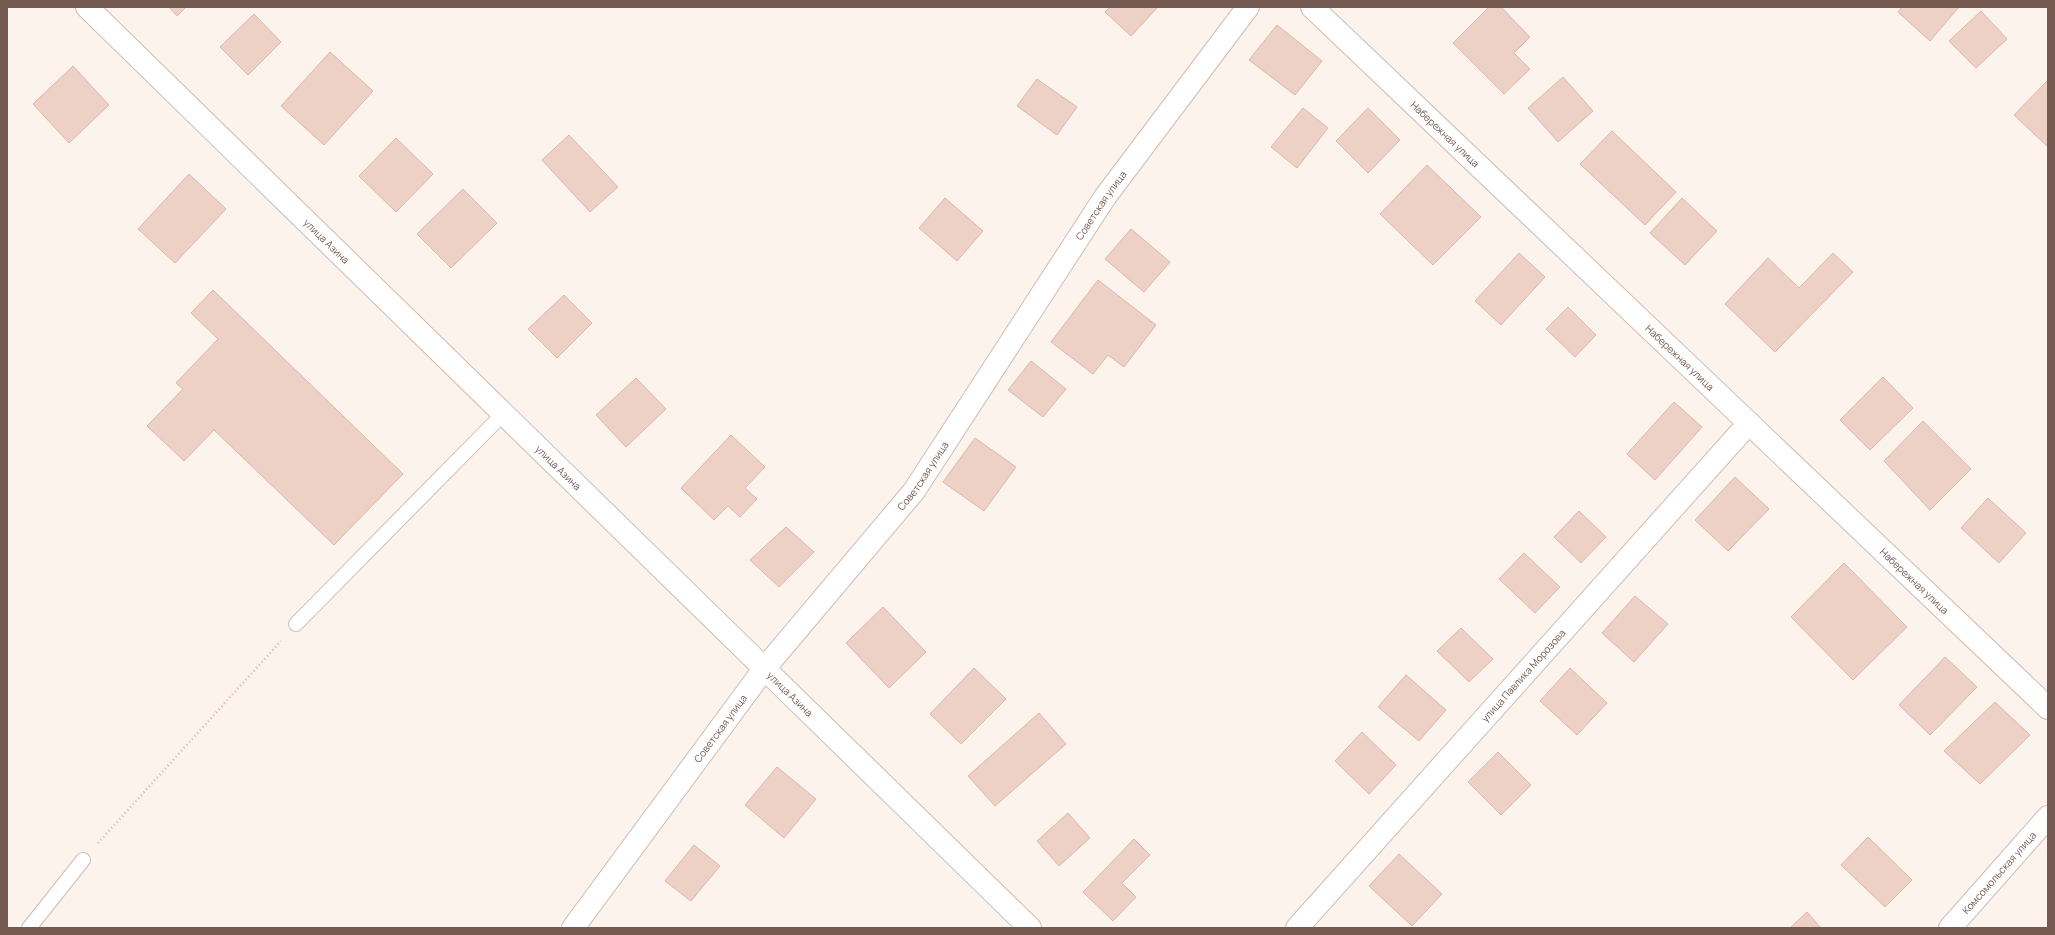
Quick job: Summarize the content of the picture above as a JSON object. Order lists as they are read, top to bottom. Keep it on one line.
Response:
{"streets":{"street":["Набережная улица","Советская улица","улица Азина","улица Павлика Морозова","Комсомольская улица"]},"crossings":[["Набережная улица","улица Павлика Морозова"],["Советская улица","улица Азина"]]}
